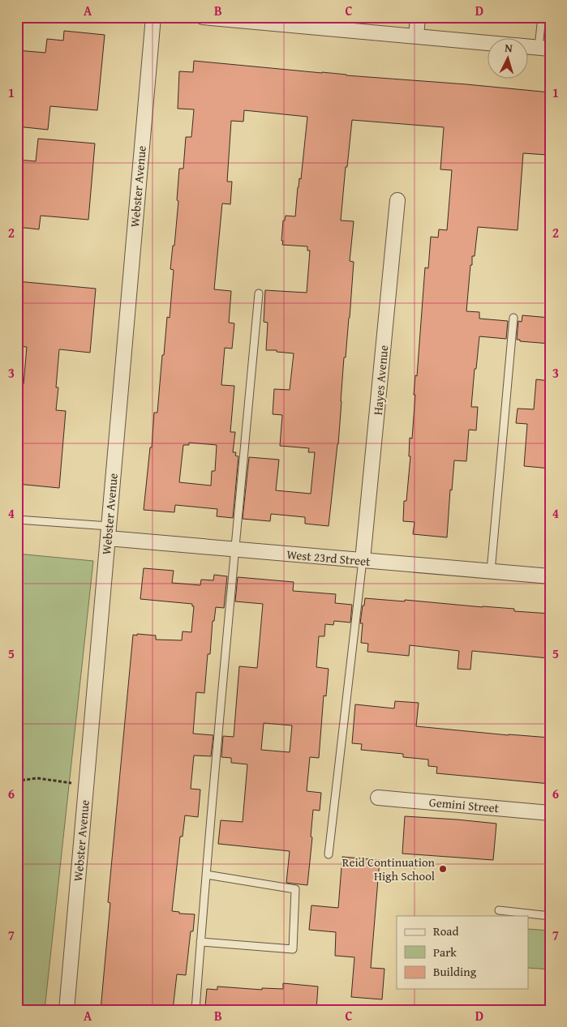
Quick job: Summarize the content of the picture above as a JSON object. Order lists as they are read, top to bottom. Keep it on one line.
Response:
{"streets":{"street":["Webster Avenue","Hayes Avenue","West 23rd Street","Gemini Street"]},"crossings":[["Webster Avenue","West 23rd Street"],["Hayes Avenue","West 23rd Street"]],"places":["Reid Continuation High School"],"legend":["Road","Park","Building"],"north":"top","grid":{"columns":["A","B","C","D"],"rows":["1","2","3","4","5","6","7"]}}
